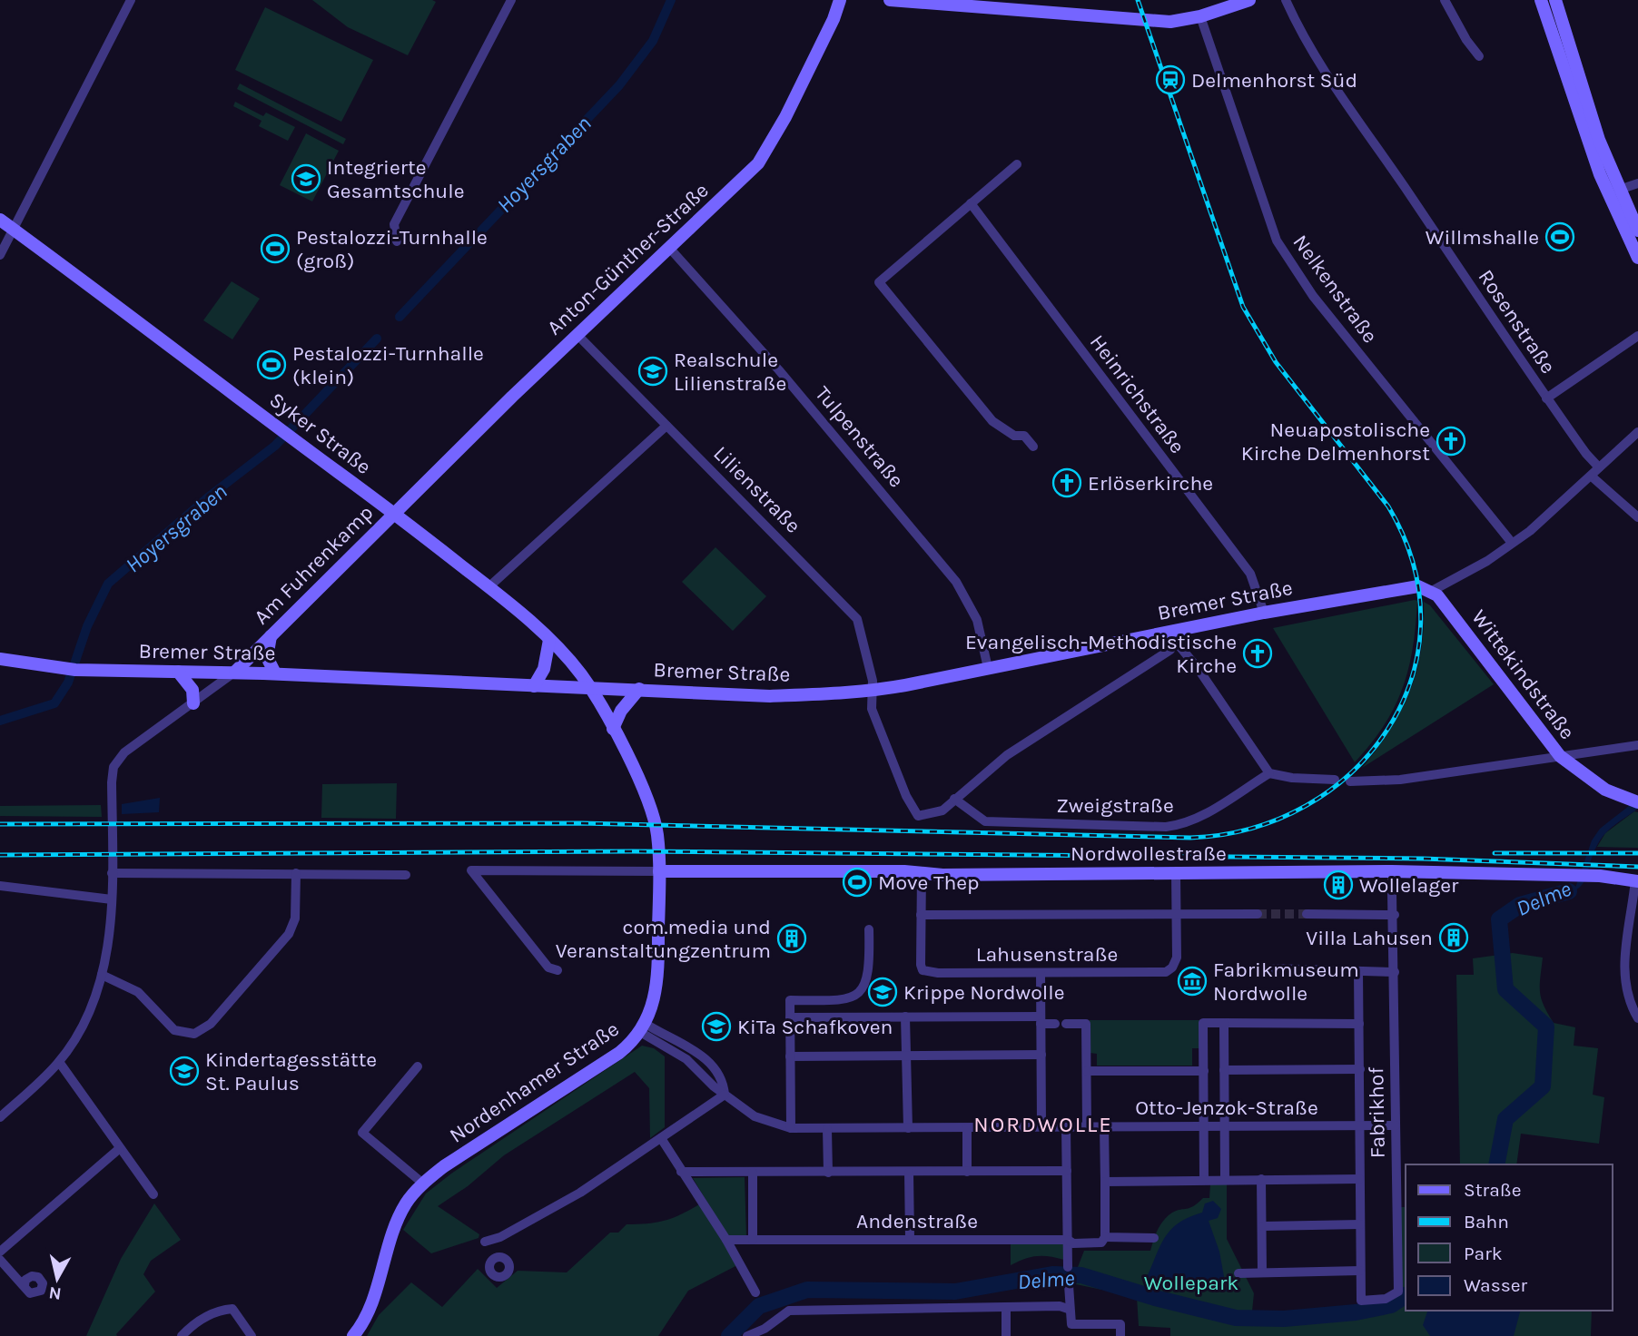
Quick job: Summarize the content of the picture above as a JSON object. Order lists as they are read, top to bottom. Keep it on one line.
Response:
{"streets":{"main road":["Anton-Günther-Straße","Syker Straße","Am Fuhrenkamp","Bremer Straße","Wittekindstraße","Nordwollestraße","Nordenhamer Straße"],"street":["Nelkenstraße","Rosenstraße","Heinrichstraße","Tulpenstraße","Lilienstraße","Zweigstraße","Lahusenstraße","Otto-Jenzok-Straße","Fabrikhof","Andenstraße"]},"crossings":[["Anton-Günther-Straße","Syker Straße"],["Anton-Günther-Straße","Tulpenstraße"],["Anton-Günther-Straße","Lilienstraße"],["Anton-Günther-Straße","Am Fuhrenkamp"],["Heinrichstraße","Bremer Straße"],["Syker Straße","Am Fuhrenkamp"],["Syker Straße","Bremer Straße"],["Syker Straße","Nordenhamer Straße"],["Tulpenstraße","Bremer Straße"],["Lilienstraße","Bremer Straße"],["Lilienstraße","Zweigstraße"],["Am Fuhrenkamp","Bremer Straße"],["Bremer Straße","Wittekindstraße"],["Bremer Straße","Nordenhamer Straße"],["Nordwollestraße","Lahusenstraße"],["Nordwollestraße","Nordenhamer Straße"],["Nordenhamer Straße","Otto-Jenzok-Straße"],["Otto-Jenzok-Straße","Fabrikhof"]],"districts":["NORDWOLLE"],"water":["Hoyersgraben","Delme"],"parks":["Wollepark"],"places":{"station":["Delmenhorst Süd"],"school or university":["Integrierte Gesamtschule","Realschule Lilienstraße","Krippe Nordwolle","KiTa Schafkoven","Kindertagesstätte St. Paulus"],"sports":["Willmshalle","Pestalozzi-Turnhalle (groß)","Pestalozzi-Turnhalle (klein)","Move Thep"],"church":["Neuapostolische Kirche Delmenhorst","Erlöserkirche","Evangelisch-Methodistische Kirche"],"building":["Wollelager","Villa Lahusen","com.media und Veranstaltungzentrum"],"museum":["Fabrikmuseum Nordwolle"]},"legend":["Straße","Bahn","Park","Wasser"],"north":"bottom"}
